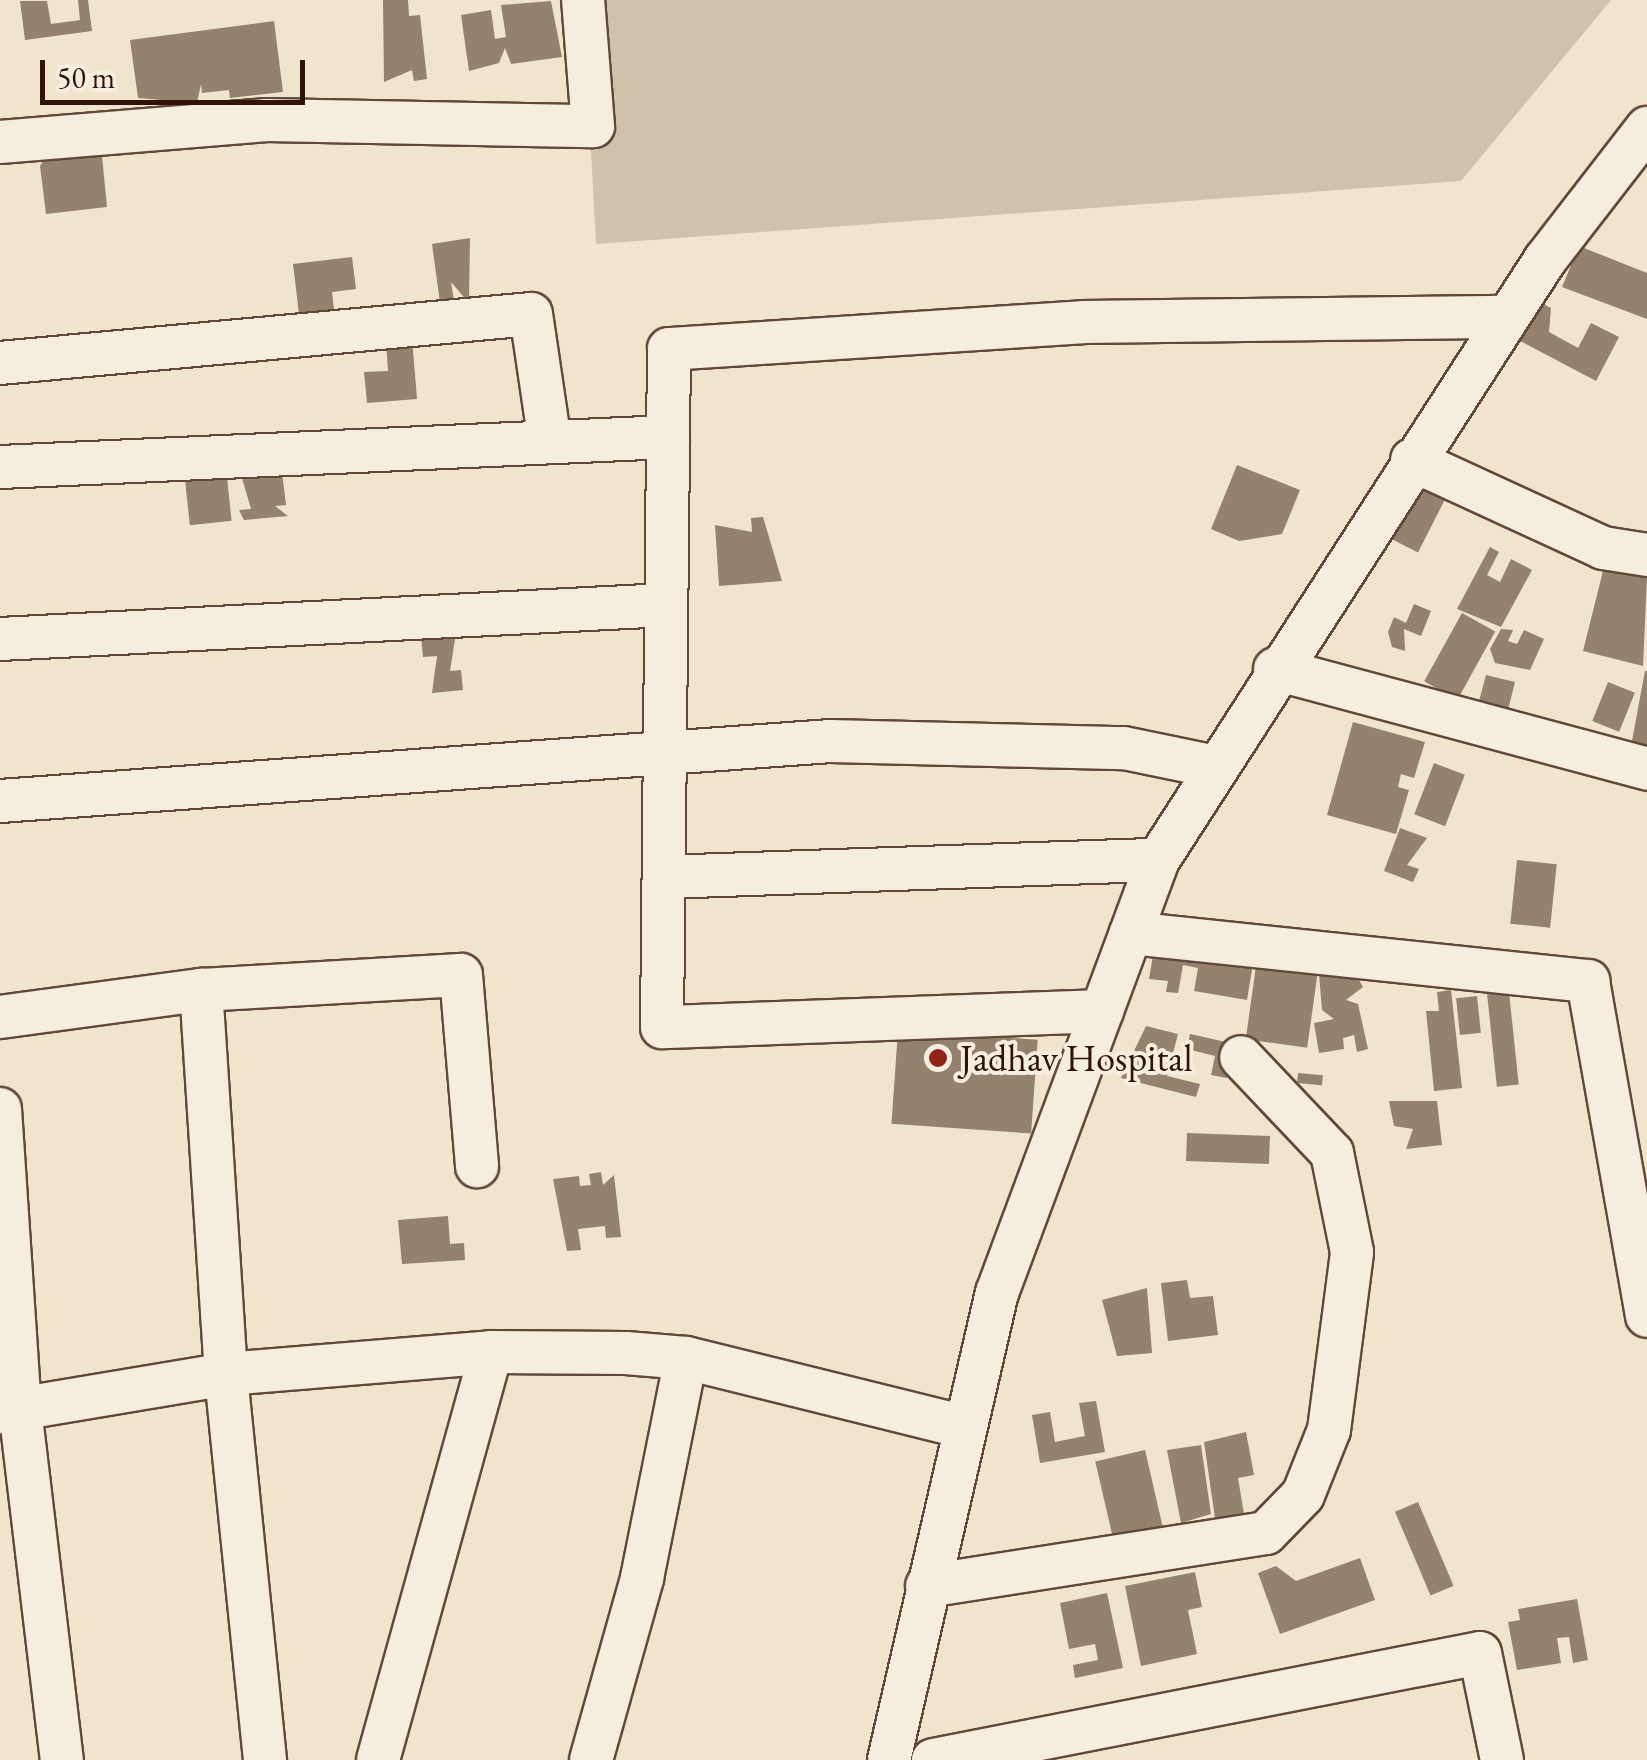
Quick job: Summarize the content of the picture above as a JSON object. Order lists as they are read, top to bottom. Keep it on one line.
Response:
{"places":["Jadhav Hospital"],"scale_bar":"50 m"}
